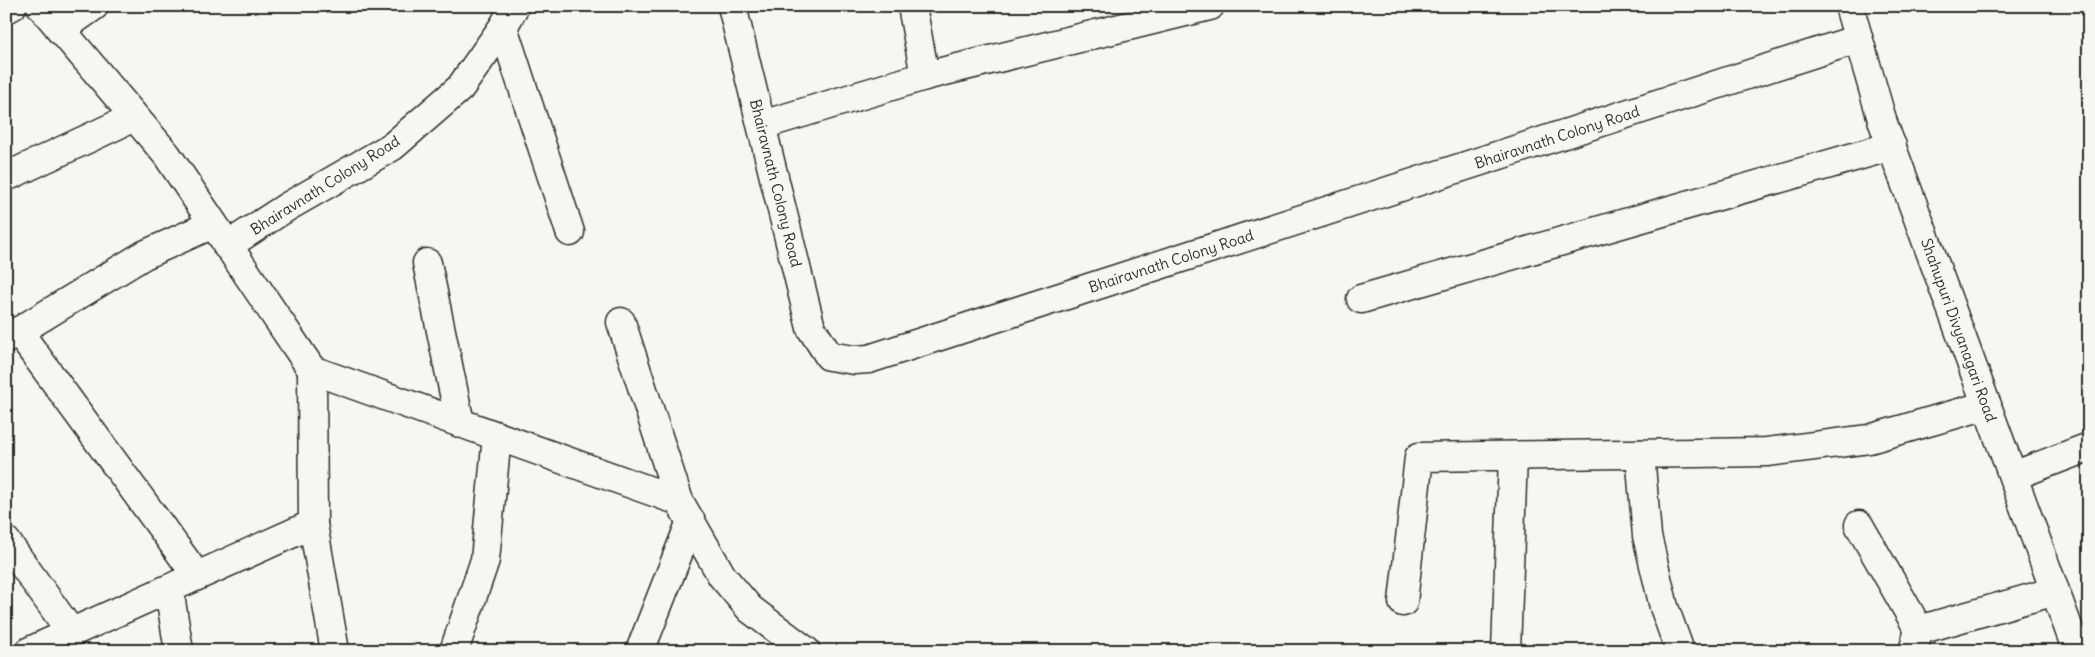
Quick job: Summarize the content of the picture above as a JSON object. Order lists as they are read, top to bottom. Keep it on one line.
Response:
{"streets":{"street":["Bhairavnath Colony Road","Shahupuri Divyanagari Road"]},"crossings":[["Bhairavnath Colony Road","Shahupuri Divyanagari Road"]]}
